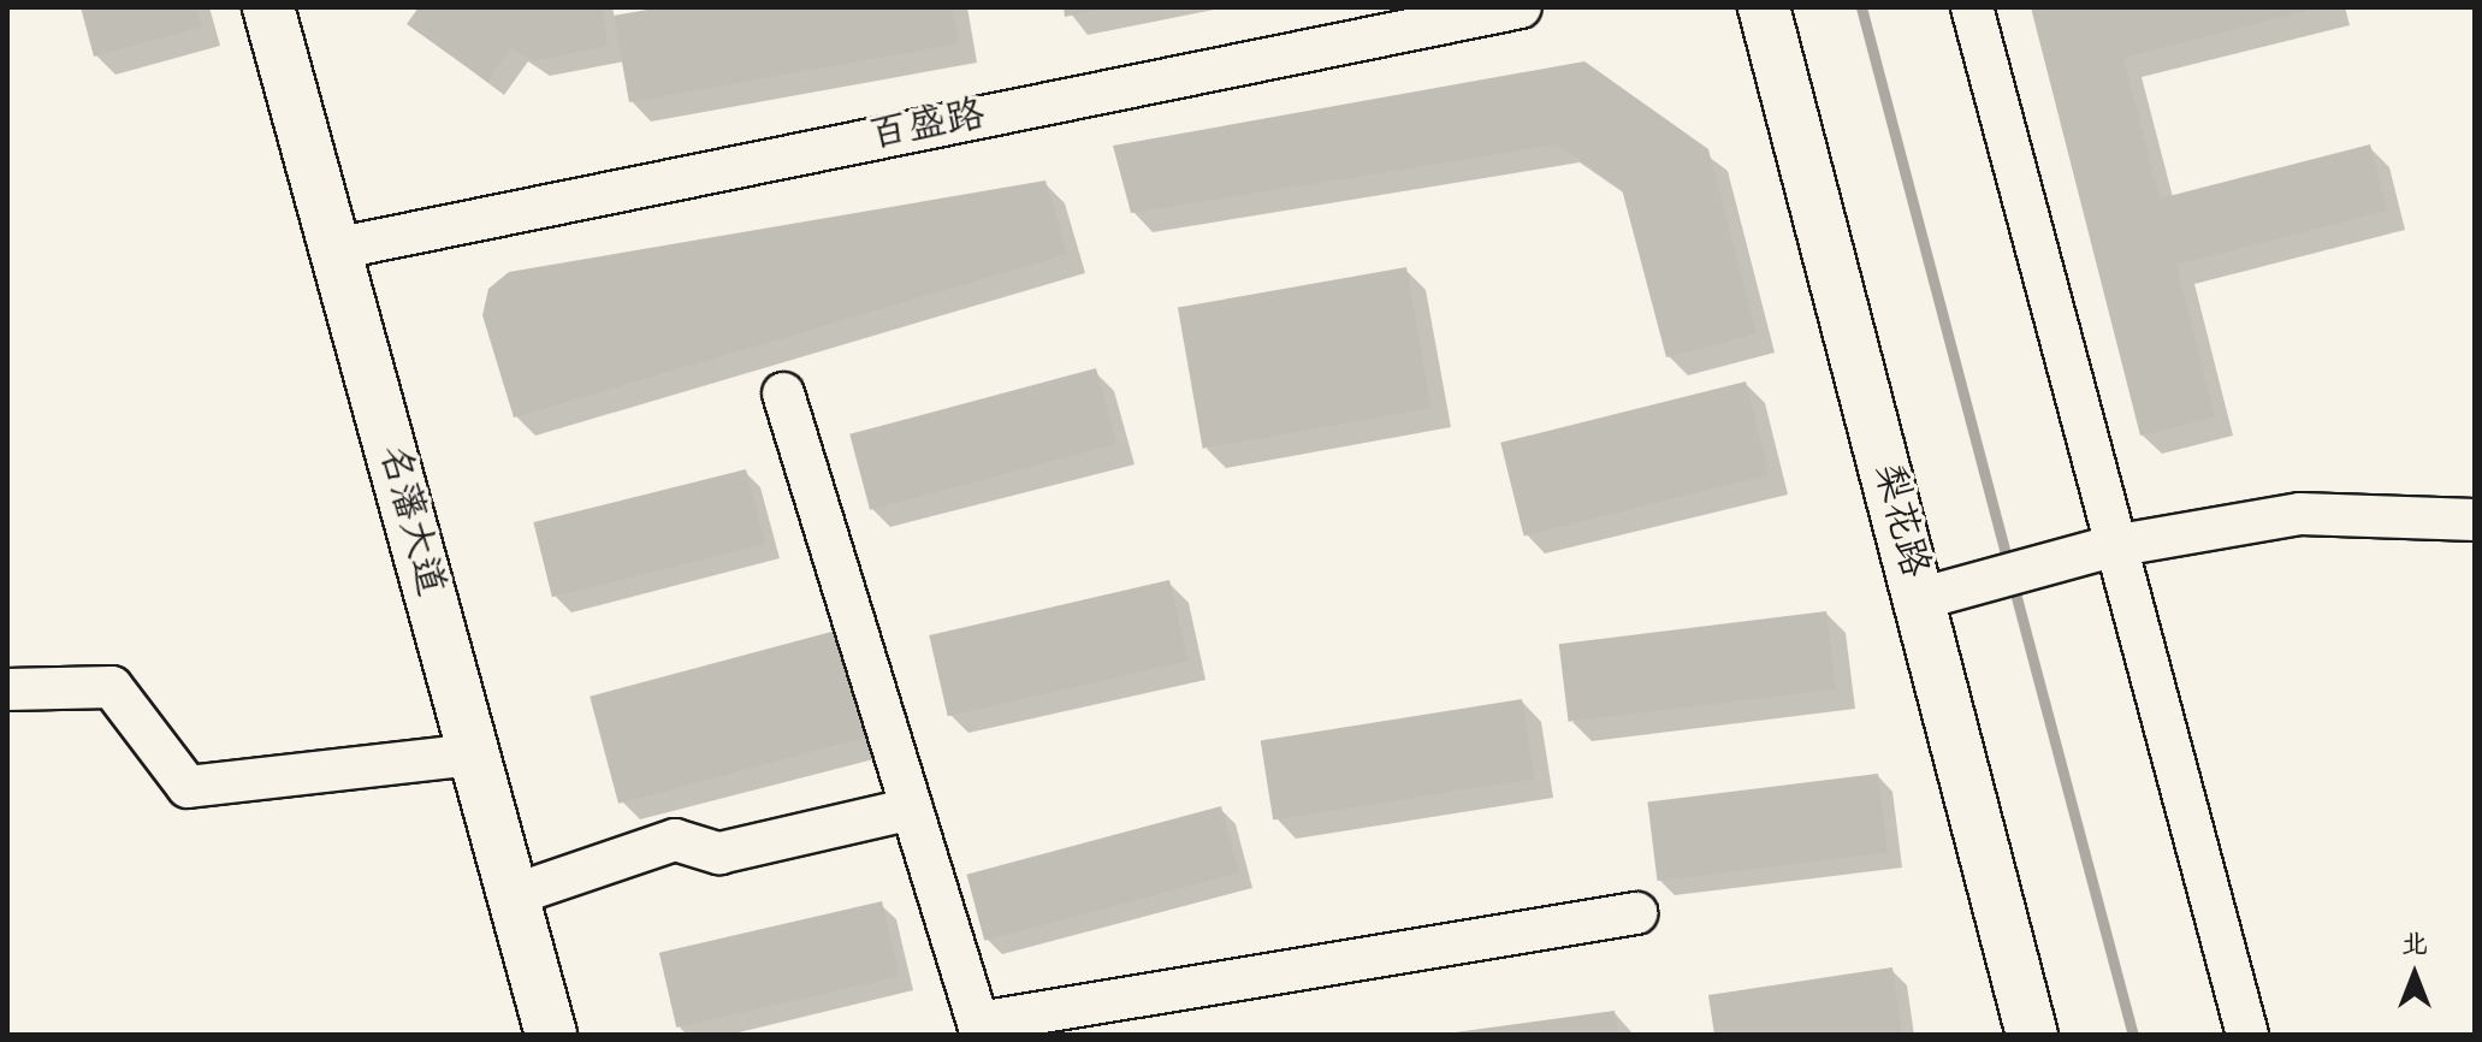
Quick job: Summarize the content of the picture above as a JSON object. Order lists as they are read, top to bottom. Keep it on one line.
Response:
{"streets":{"main road":["名藩大道","梨花路"],"street":["百盛路"]},"crossings":[["百盛路","名藩大道"]],"north":"top"}
